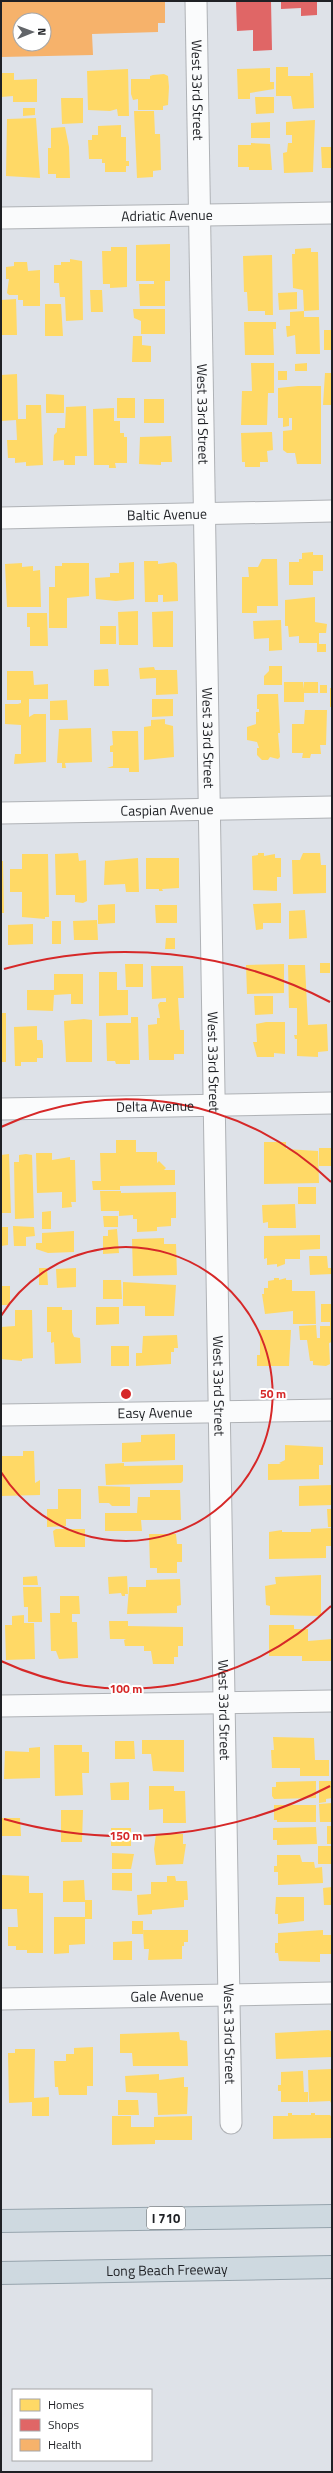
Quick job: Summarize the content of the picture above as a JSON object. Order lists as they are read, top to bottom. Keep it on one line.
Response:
{"streets":{"highway":["I 710","Long Beach Freeway"],"street":["West 33rd Street","Adriatic Avenue","Baltic Avenue","Caspian Avenue","Delta Avenue","Easy Avenue","Gale Avenue"]},"crossings":[["West 33rd Street","Adriatic Avenue"],["West 33rd Street","Baltic Avenue"],["West 33rd Street","Caspian Avenue"],["West 33rd Street","Delta Avenue"],["West 33rd Street","Easy Avenue"],["West 33rd Street","Gale Avenue"]],"legend":["Homes","Shops","Health"],"north":"right","rings":["50 m","100 m","150 m"]}
